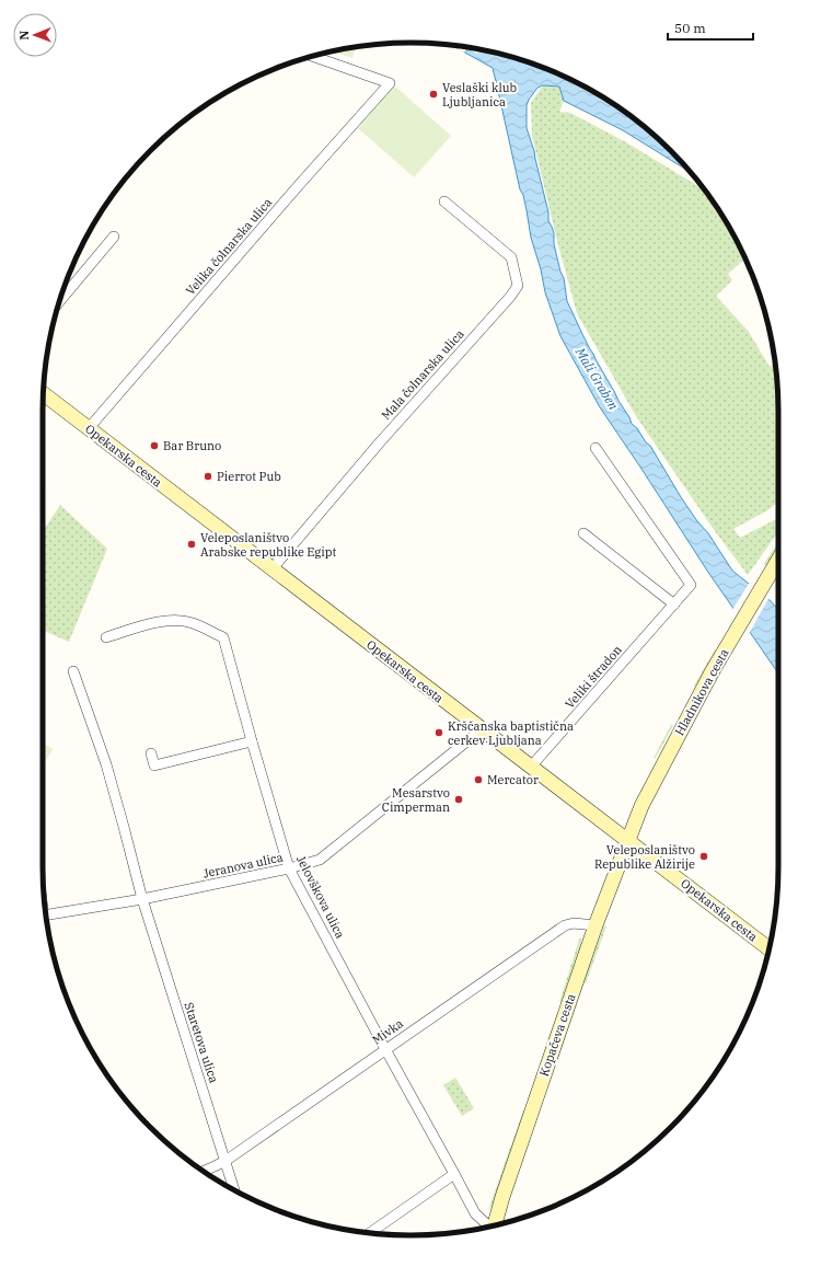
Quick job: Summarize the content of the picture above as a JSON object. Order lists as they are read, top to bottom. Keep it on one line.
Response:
{"streets":{"street":["Velika čolnarska ulica","Mala čolnarska ulica","Opekarska cesta","Veliki štradon","Hladnikova cesta","Jeranova ulica","Jelovškova ulica","Mivka","Kopačeva cesta","Staretova ulica"]},"crossings":[["Velika čolnarska ulica","Opekarska cesta"],["Mala čolnarska ulica","Opekarska cesta"],["Opekarska cesta","Veliki štradon"],["Opekarska cesta","Hladnikova cesta"],["Opekarska cesta","Jeranova ulica"],["Opekarska cesta","Kopačeva cesta"],["Hladnikova cesta","Kopačeva cesta"],["Jeranova ulica","Jelovškova ulica"],["Jeranova ulica","Staretova ulica"],["Jelovškova ulica","Mivka"],["Mivka","Kopačeva cesta"],["Mivka","Staretova ulica"]],"water":["Mali Graben"],"places":["Veslaški klub Ljubljanica","Bar Bruno","Pierrot Pub","Veleposlaništvo Arabske republike Egipt","Krščanska baptistična cerkev Ljubljana","Mercator","Mesarstvo Cimperman","Veleposlaništvo Republike Alžirije"],"scale_bar":"50 m","north":"left"}
